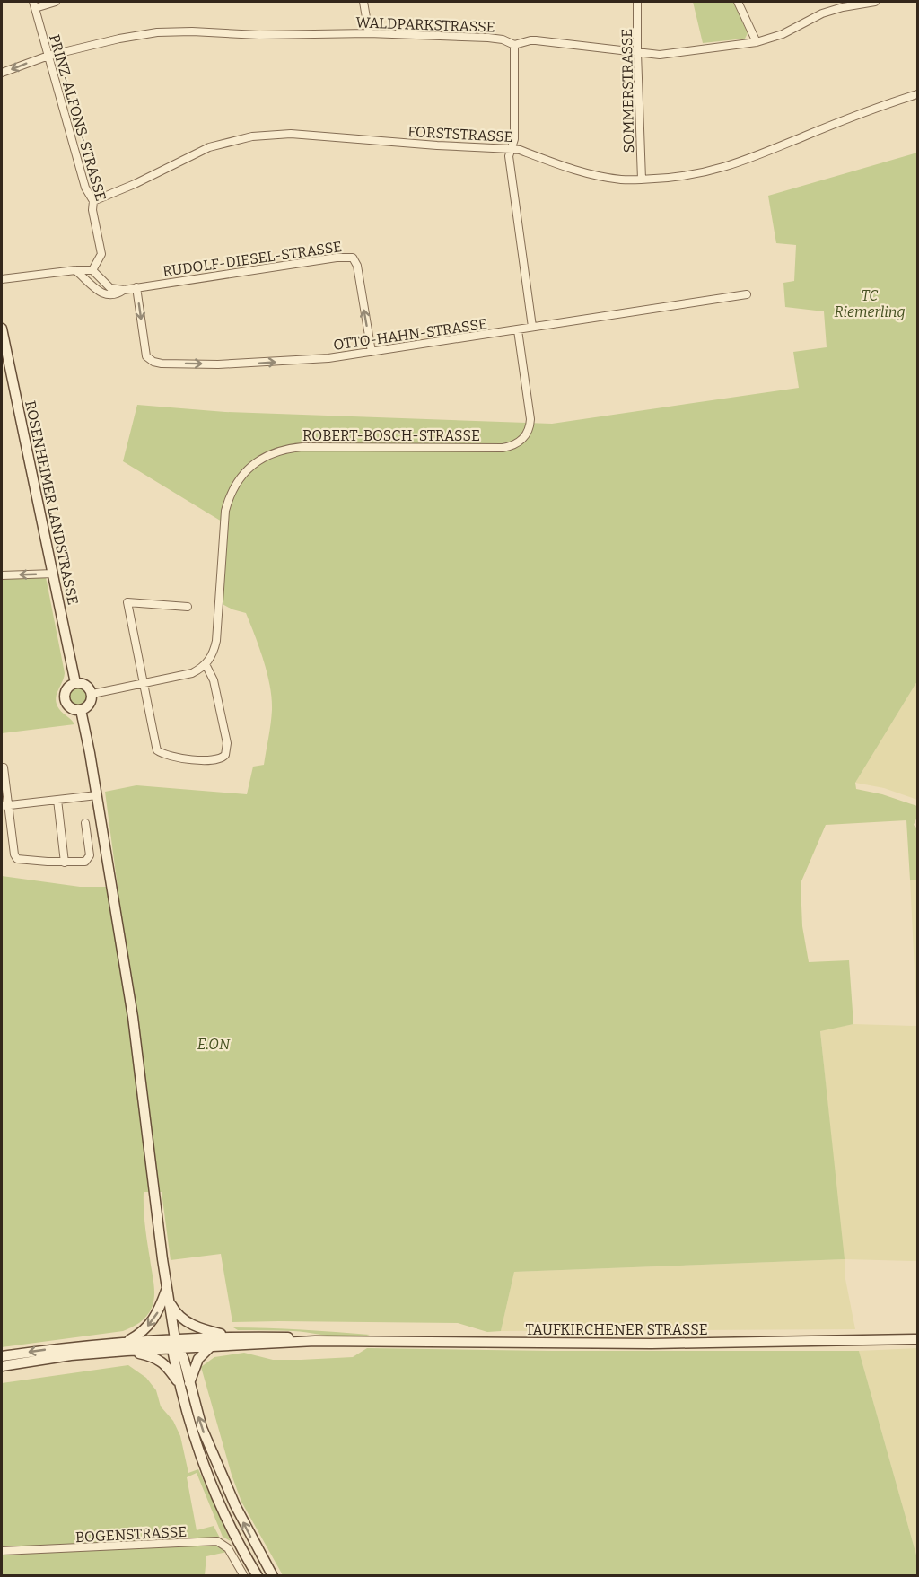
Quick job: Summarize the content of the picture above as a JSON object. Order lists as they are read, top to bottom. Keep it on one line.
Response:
{"streets":{"main road":["ROSENHEIMER LANDSTRASSE","TAUFKIRCHENER STRASSE"],"street":["WALDPARKSTRASSE","SOMMERSTRASSE","PRINZ-ALFONS-STRASSE","FORSTSTRASSE","RUDOLF-DIESEL-STRASSE","OTTO-HAHN-STRASSE","ROBERT-BOSCH-STRASSE","BOGENSTRASSE"]},"crossings":[["WALDPARKSTRASSE","SOMMERSTRASSE"],["WALDPARKSTRASSE","PRINZ-ALFONS-STRASSE"],["SOMMERSTRASSE","FORSTSTRASSE"],["PRINZ-ALFONS-STRASSE","FORSTSTRASSE"],["RUDOLF-DIESEL-STRASSE","OTTO-HAHN-STRASSE"],["OTTO-HAHN-STRASSE","ROBERT-BOSCH-STRASSE"]],"one_way":["OTTO-HAHN-STRASSE"],"parks":["TC Riemerling","E.ON"]}
